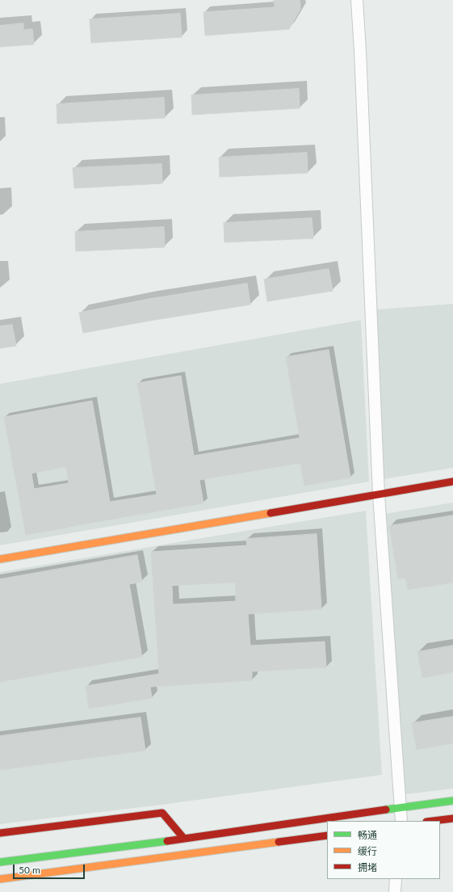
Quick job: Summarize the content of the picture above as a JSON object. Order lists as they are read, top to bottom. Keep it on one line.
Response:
{"legend":["畅通","缓行","拥堵"],"scale_bar":"50 m"}
